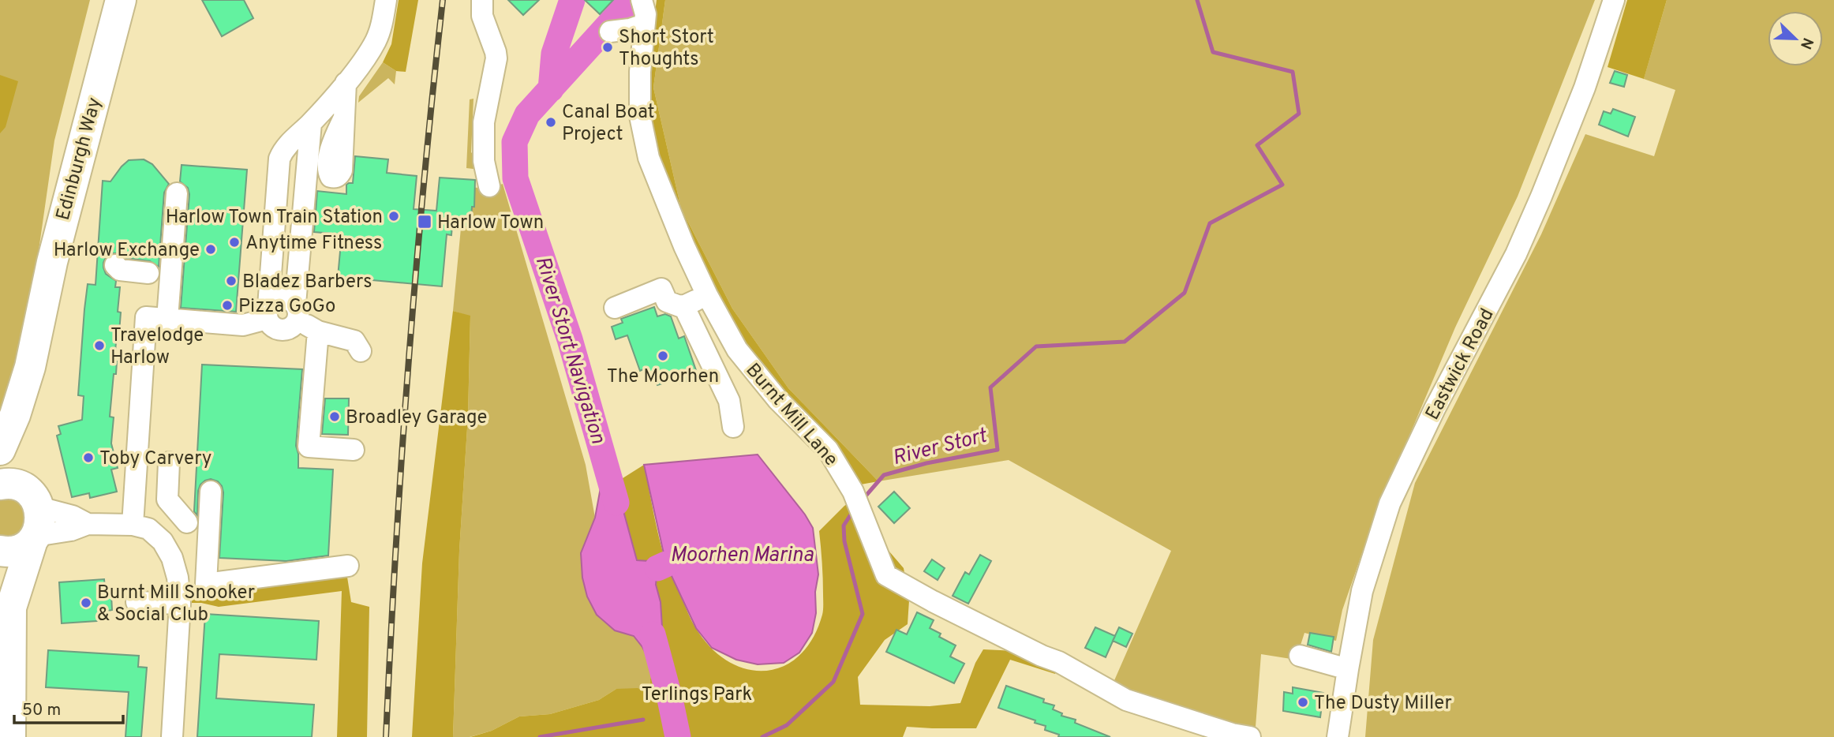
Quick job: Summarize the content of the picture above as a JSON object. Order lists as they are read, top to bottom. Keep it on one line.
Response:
{"streets":{"highway":["Edinburgh Way"],"street":["Eastwick Road","Burnt Mill Lane"]},"water":["River Stort Navigation","River Stort","Moorhen Marina"],"parks":["Terlings Park"],"places":{"other":["Short Stort Thoughts","Canal Boat Project","Harlow Town Train Station","Anytime Fitness","Harlow Exchange","Bladez Barbers","Pizza GoGo","Travelodge Harlow","The Moorhen","Broadley Garage","Toby Carvery","Burnt Mill Snooker & Social Club","The Dusty Miller"],"transit":["Harlow Town"]},"scale_bar":"50 m","north":"bottom right"}
